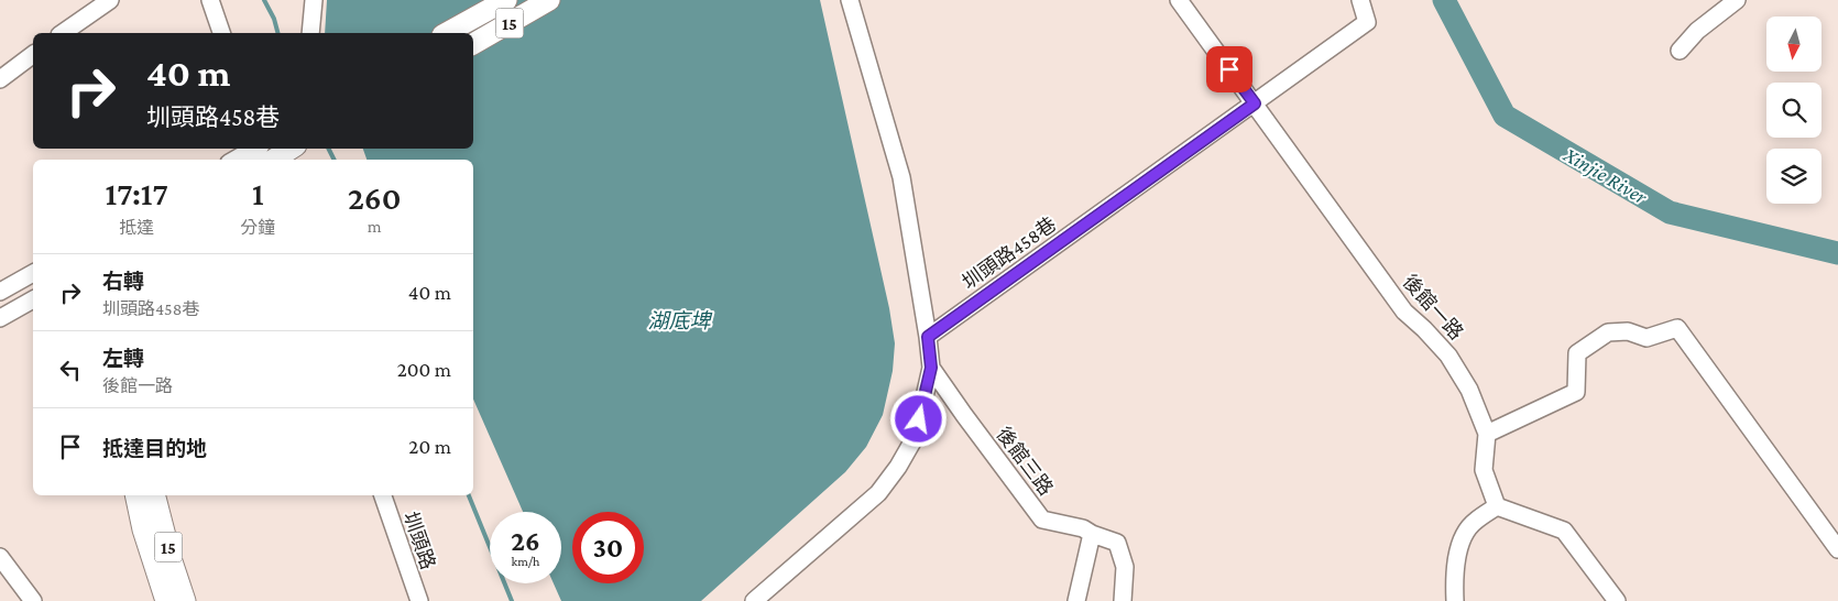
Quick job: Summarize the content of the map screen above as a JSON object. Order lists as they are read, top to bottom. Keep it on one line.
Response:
{"streets":{"main road":["15"],"street":["圳頭路458巷","後館一路","後館三路","圳頭路"]},"crossings":[["圳頭路458巷","後館一路"]],"water":["Xinjie River","湖底埤"],"north":"bottom","page":{"turn":["40 m","圳頭路458巷"],"eta":["17:17","抵達","1","分鐘","260","m"],"list":[{"name":"右轉","note":"圳頭路458巷","value":"40 m"},{"name":"左轉","note":"後館一路","value":"200 m"},{"name":"抵達目的地","value":"20 m"}],"speed":"26 km/h","limit":"30"}}
